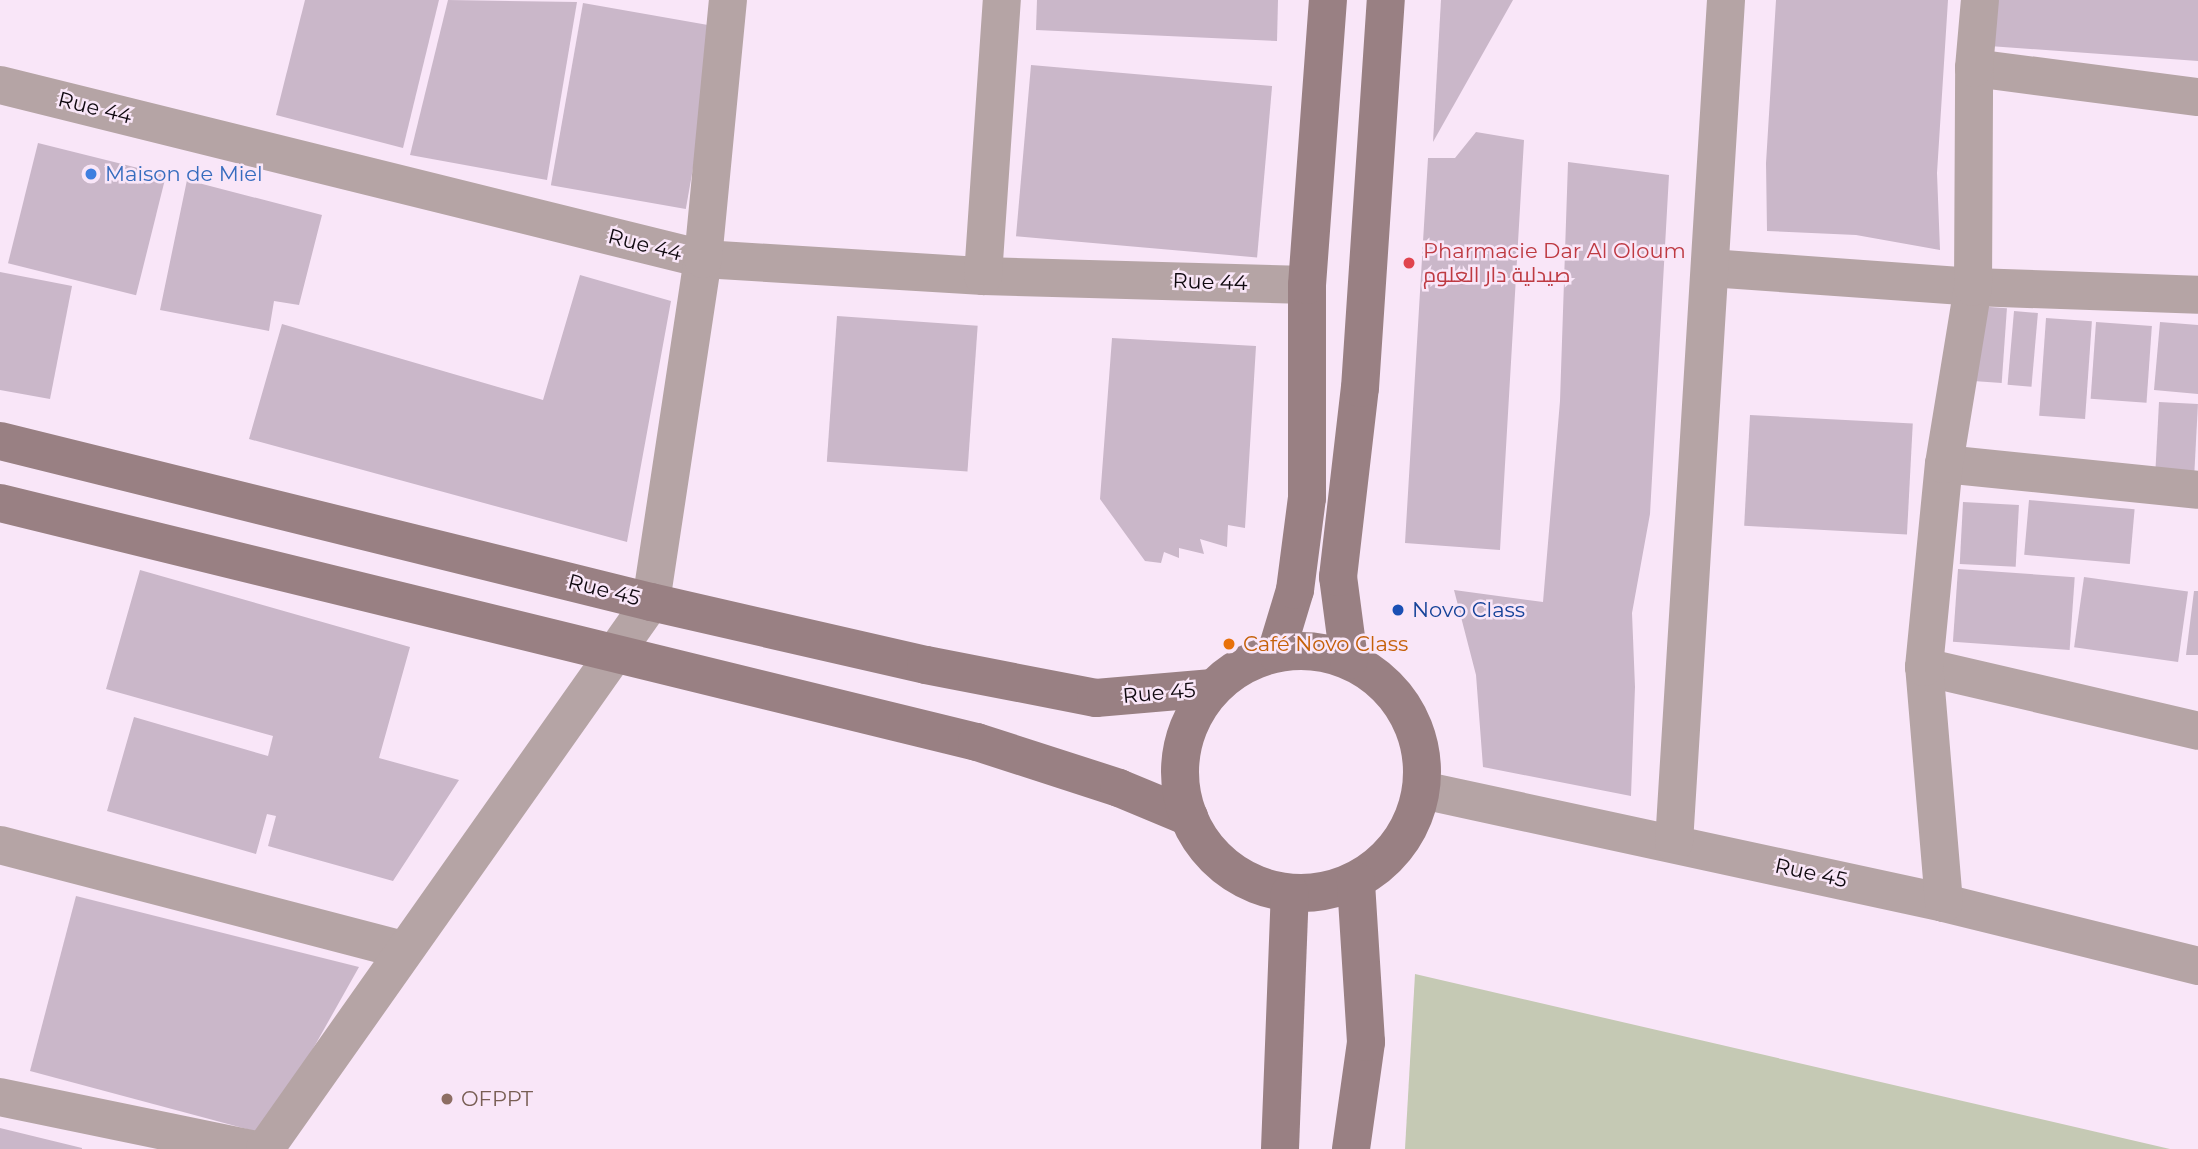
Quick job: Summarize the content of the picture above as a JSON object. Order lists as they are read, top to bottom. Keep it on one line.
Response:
{"streets":{"street":["Rue 44","Rue 45"]},"places":["Maison de Miel","Pharmacie Dar Al Oloum صيدلية دار العلوم","Novo Class","Café Novo Class","OFPPT"]}
